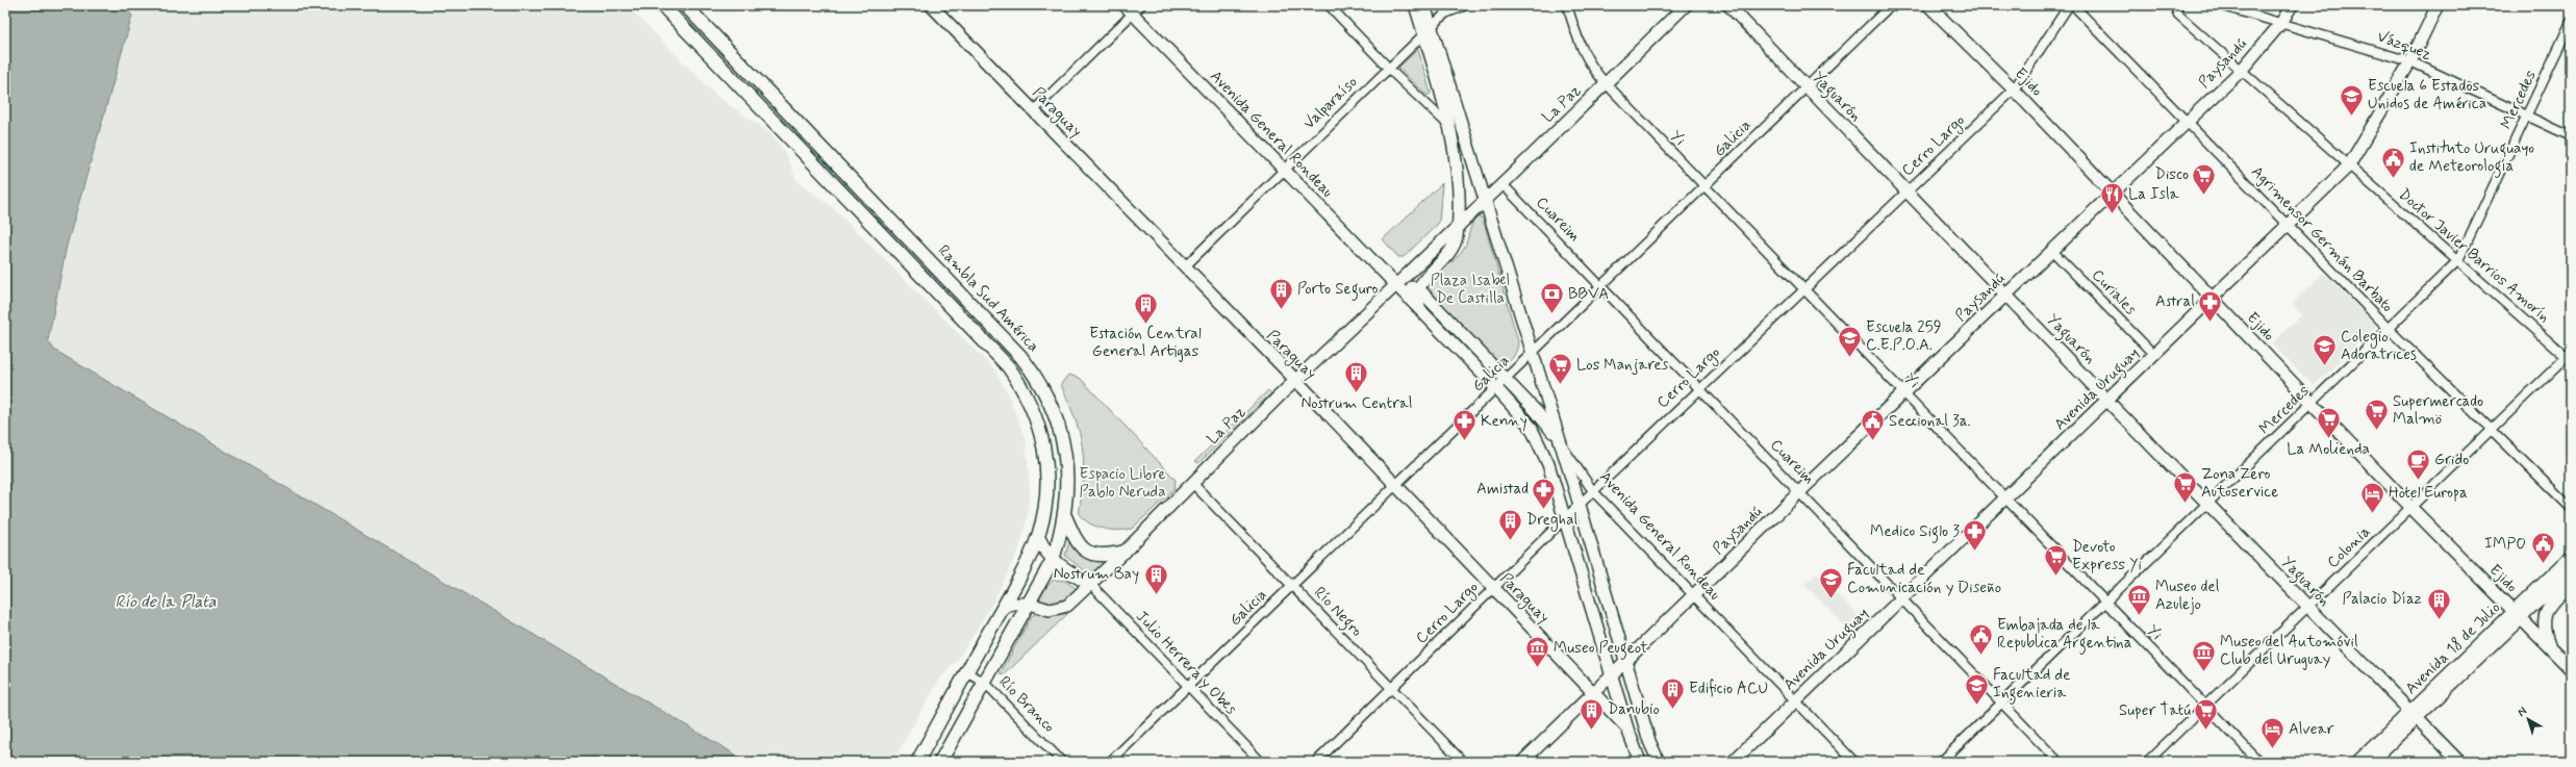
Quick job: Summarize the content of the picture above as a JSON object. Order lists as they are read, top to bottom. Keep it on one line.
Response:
{"streets":{"main road":["Rambla Sud América"],"street":["Vázquez","Paysandú","Ejido","Yaguarón","Mercedes","Valparaíso","La Paz","Paraguay","Avenida General Rondeau","Yi","Galicia","Cerro Largo","Cuareim","Agrimensor Germán Barbato","Doctor Javier Barrios Amorín","Curiales","Avenida Uruguay","Colonia","Río Negro","Avenida 18 de Julio","Julio Herrera y Obes","Río Branco"]},"crossings":[["Vázquez","Paysandú"],["Vázquez","Mercedes"],["Vázquez","Avenida Uruguay"],["Paysandú","Ejido"],["Paysandú","Yaguarón"],["Paysandú","Paraguay"],["Paysandú","Avenida General Rondeau"],["Paysandú","Yi"],["Paysandú","Cuareim"],["Paysandú","Agrimensor Germán Barbato"],["Paysandú","Doctor Javier Barrios Amorín"],["Paysandú","Curiales"],["Ejido","Mercedes"],["Ejido","Cerro Largo"],["Ejido","Avenida Uruguay"],["Ejido","Colonia"],["Ejido","Avenida 18 de Julio"],["Yaguarón","Mercedes"],["Yaguarón","Galicia"],["Yaguarón","Cerro Largo"],["Yaguarón","Avenida Uruguay"],["Yaguarón","Colonia"],["Yaguarón","Avenida 18 de Julio"],["Mercedes","Yi"],["Mercedes","Cuareim"],["Mercedes","Agrimensor Germán Barbato"],["Mercedes","Doctor Javier Barrios Amorín"],["Valparaíso","Paraguay"],["Valparaíso","Avenida General Rondeau"],["La Paz","Paraguay"],["La Paz","Avenida General Rondeau"],["La Paz","Yi"],["La Paz","Cuareim"],["La Paz","Rambla Sud América"],["La Paz","Río Negro"],["La Paz","Julio Herrera y Obes"],["Paraguay","Avenida General Rondeau"],["Paraguay","Galicia"],["Paraguay","Cerro Largo"],["Avenida General Rondeau","Galicia"],["Avenida General Rondeau","Cerro Largo"],["Avenida General Rondeau","Avenida Uruguay"],["Yi","Galicia"],["Yi","Cerro Largo"],["Yi","Avenida Uruguay"],["Yi","Colonia"],["Galicia","Cuareim"],["Galicia","Río Negro"],["Galicia","Julio Herrera y Obes"],["Cerro Largo","Cuareim"],["Cerro Largo","Río Negro"],["Cuareim","Avenida Uruguay"],["Agrimensor Germán Barbato","Avenida Uruguay"],["Agrimensor Germán Barbato","Colonia"],["Doctor Javier Barrios Amorín","Avenida Uruguay"],["Doctor Javier Barrios Amorín","Colonia"],["Curiales","Avenida Uruguay"],["Rambla Sud América","Río Branco"]],"water":["Río de la Plata"],"parks":["Plaza Isabel De Castilla","Espacio Libre Pablo Neruda"],"places":{"school or university":["Escuela 6 Estados Unidos de América","Escuela 259 C.E.P.O.A.","Colegio Adoratrices","Facultad de Comunicación y Diseño","Facultad de Ingenieria"],"public building":["Instituto Uruguayo de Meteorología","Seccional 3a.","IMPO","Embajada de la Republica Argentina"],"supermarket":["Disco","Los Manjares","Supermercado Malmö","La Molienda","Zona Zero Autoservice","Devoto Express Yi","Super Tatú"],"restaurant":["La Isla"],"building":["Porto Seguro","Estación Central General Artigas","Nostrum Central","Dreghal","Nostrum Bay","Palacio Díaz","Edificio ACU","Danubio"],"bank":["BBVA"],"pharmacy":["Astral","Kenny","Amistad","Medico Siglo 3"],"cafe":["Grido"],"hotel":["Hotel Europa","Alvear"],"museum":["Museo del Azulejo","Museo Peugeot","Museo del Automóvil Club del Uruguay"]},"north":"top left"}
